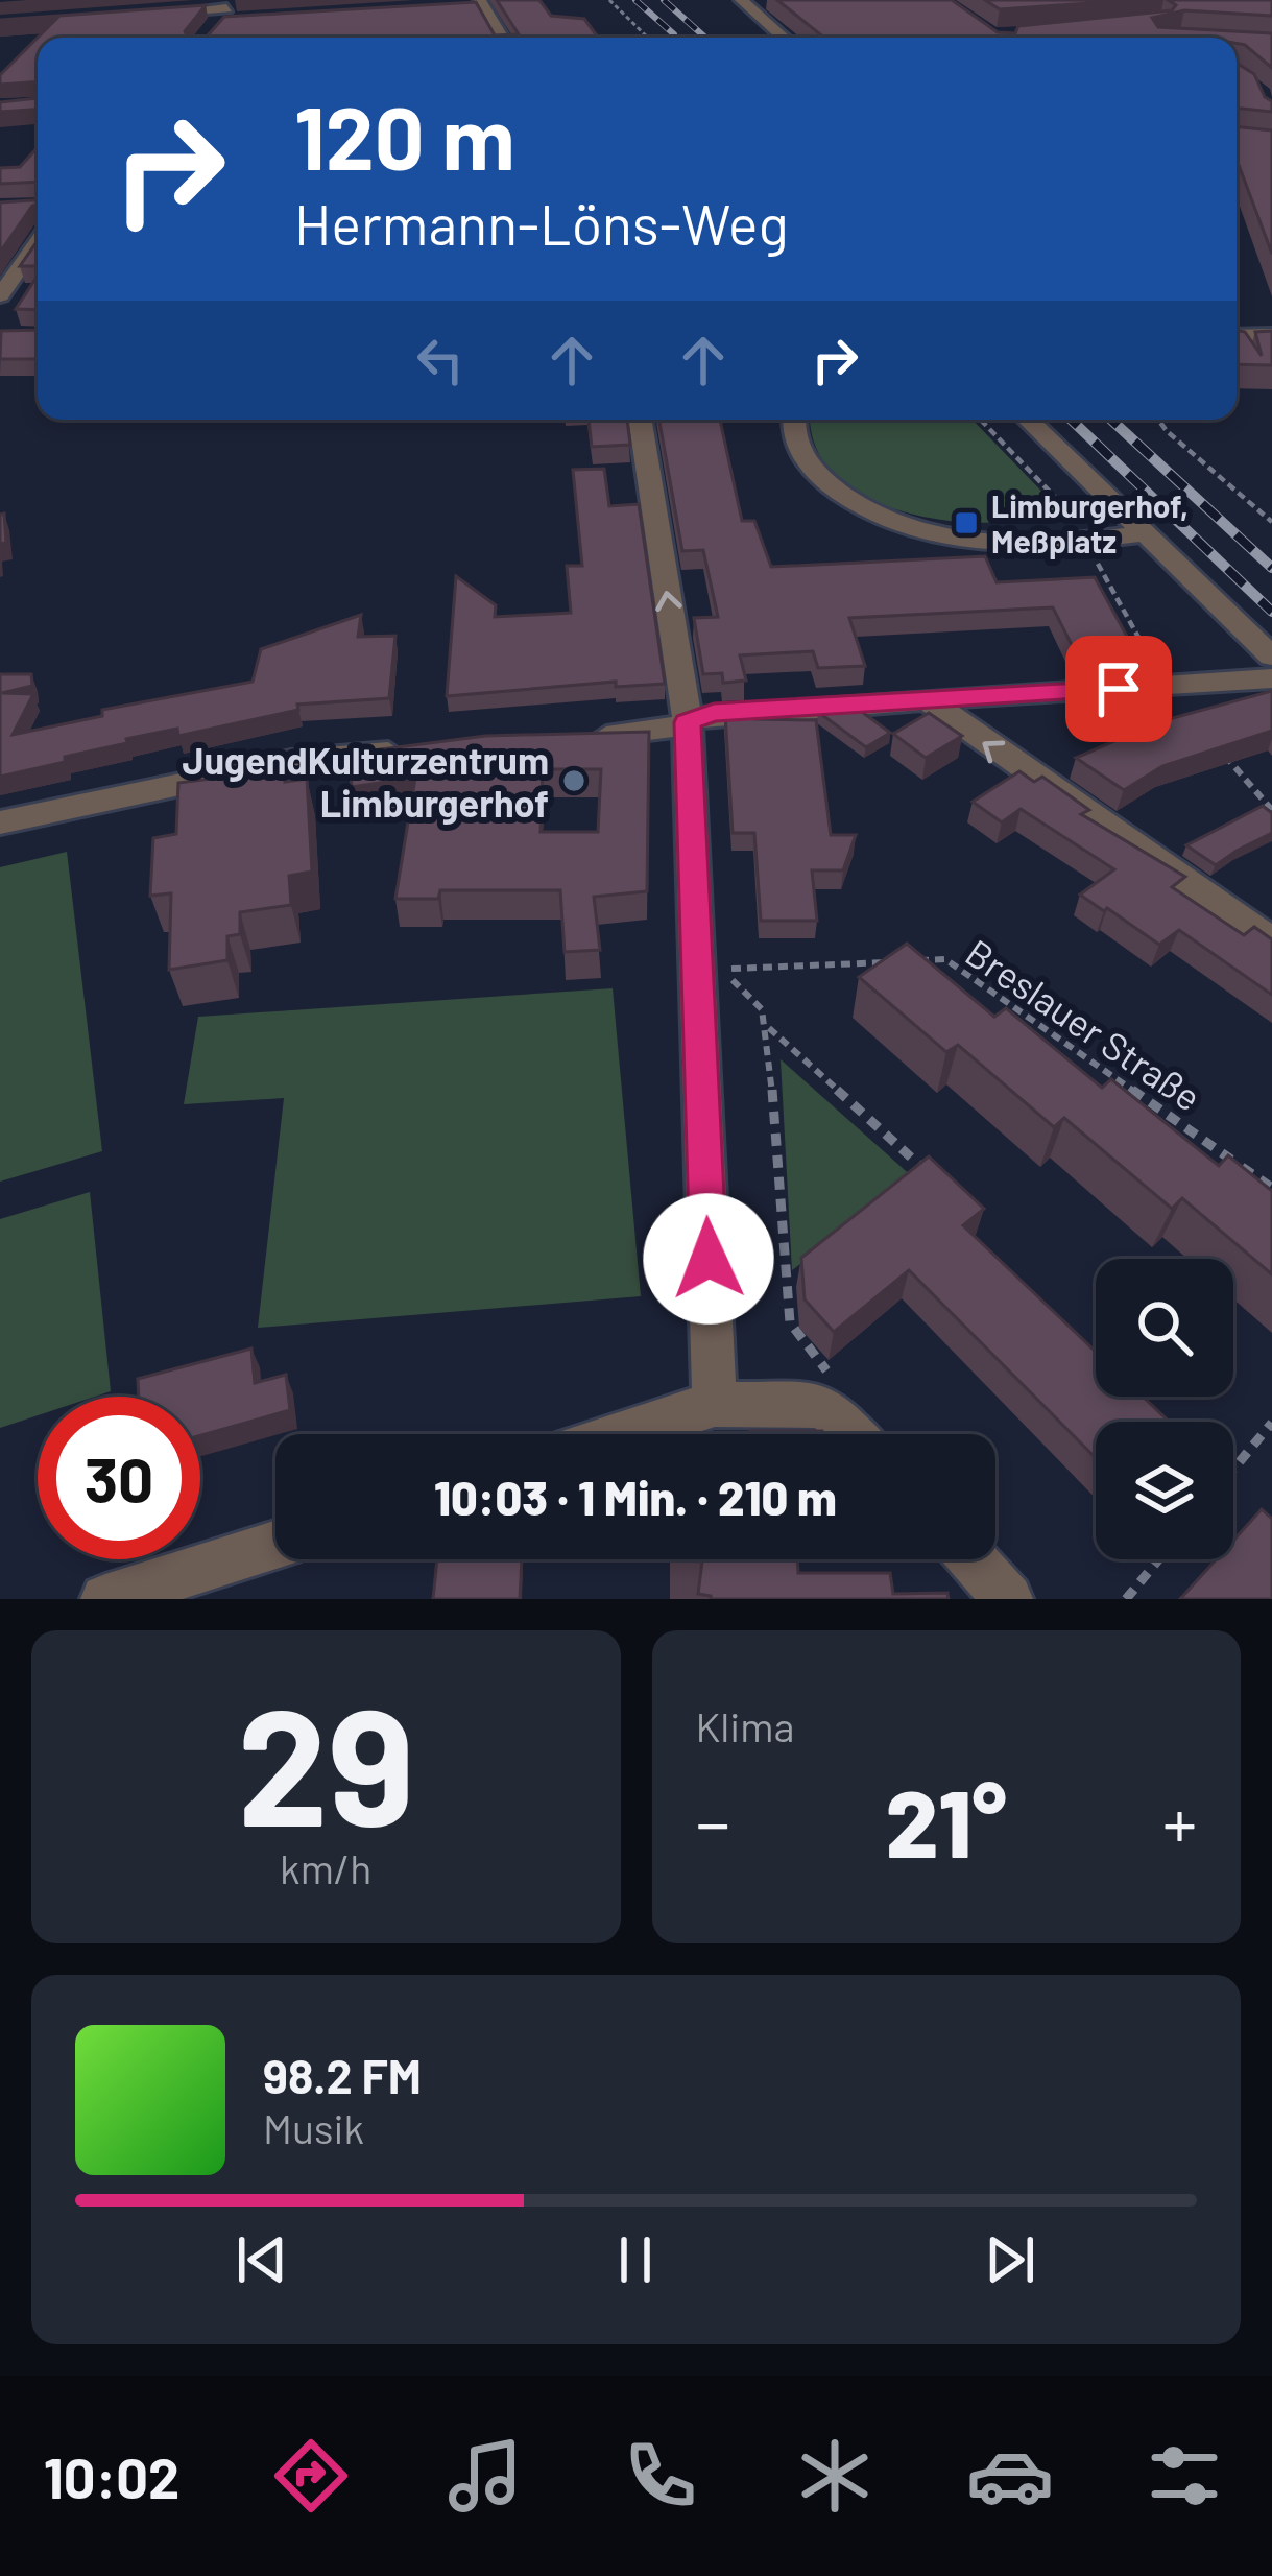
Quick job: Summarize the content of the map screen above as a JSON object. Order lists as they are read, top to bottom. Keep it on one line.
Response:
{"streets":{"path":["Breslauer Straße"]},"places":{"transit":["Limburgerhof, Meßplatz"],"other":["JugendKulturzentrum Limburgerhof"]},"page":{"turn":["120 m","Hermann-Löns-Weg"],"limit":"30","trip":"10:03 · 1 Min. · 210 m","tile":[["29","km/h"],"Klima"],"heat":["−","21°","+"],"song":["98.2 FM","Musik"],"tabs":"10:02"}}
